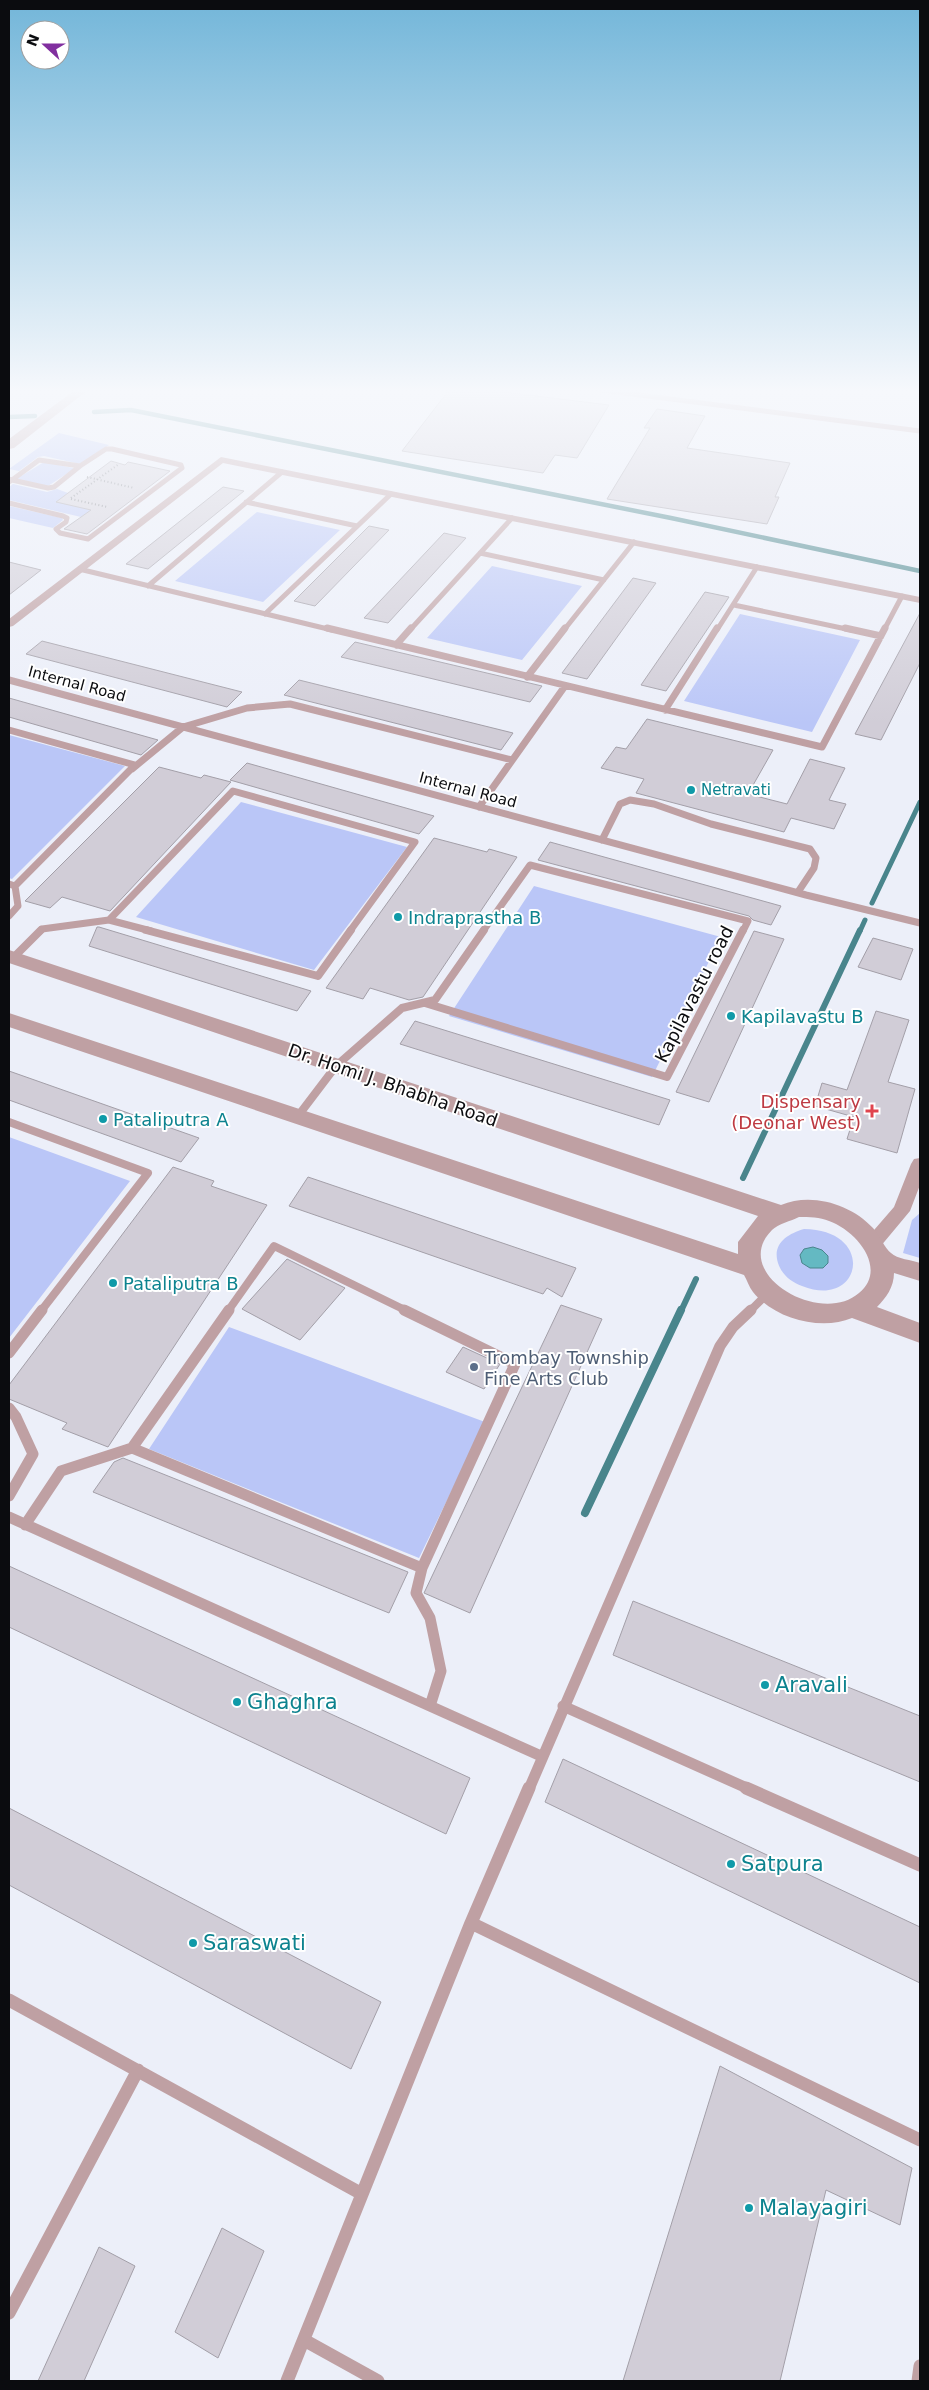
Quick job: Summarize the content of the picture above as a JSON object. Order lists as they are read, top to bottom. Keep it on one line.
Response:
{"streets":{"street":["Dr. Homi J. Bhabha Road"],"lane":["Internal Road","Kapilavastu road"]},"crossings":[["Kapilavastu road","Dr. Homi J. Bhabha Road"]],"places":{"other":["Netravati","Indraprastha B","Kapilavastu B","Pataliputra A","Pataliputra B","Trombay Township Fine Arts Club","Aravali","Ghaghra","Satpura","Saraswati","Malayagiri"],"health":["Dispensary (Deonar West)"]},"north":"left"}
